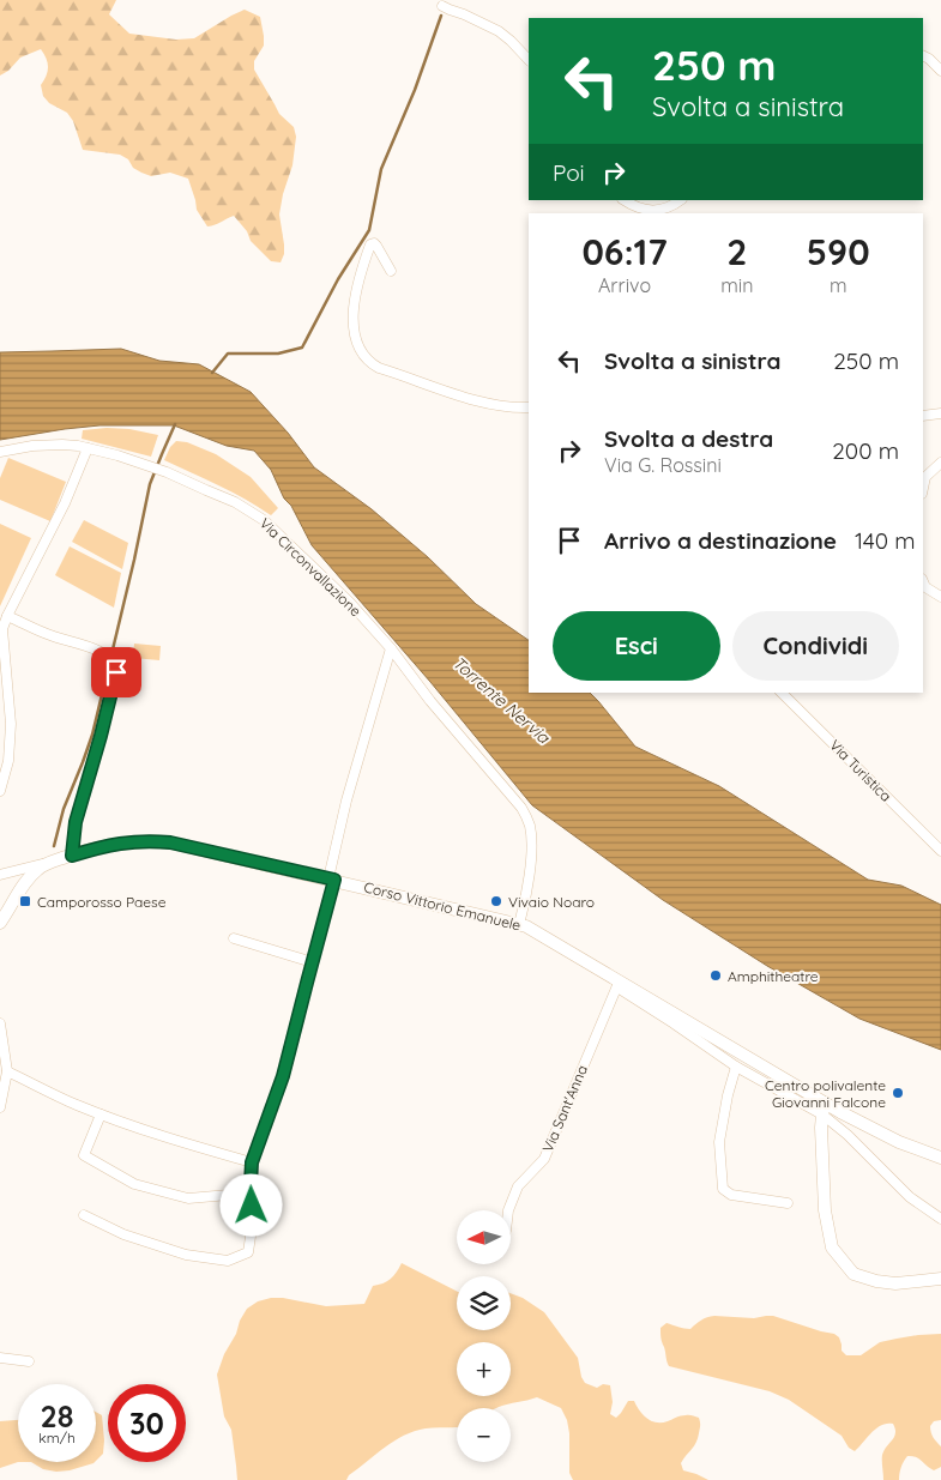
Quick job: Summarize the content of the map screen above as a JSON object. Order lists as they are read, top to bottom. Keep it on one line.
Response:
{"streets":{"main road":["Corso Vittorio Emanuele"],"street":["Via Circonvallazione","Via Turistica","Via Sant'Anna"]},"crossings":[["Via Circonvallazione","Corso Vittorio Emanuele"],["Corso Vittorio Emanuele","Via Sant'Anna"]],"water":["Torrente Nervia"],"places":{"transit":["Camporosso Paese"],"other":["Vivaio Noaro","Amphitheatre","Centro polivalente Giovanni Falcone"]},"north":"left","page":{"turn":["250 m","Svolta a sinistra"],"then":"Poi","eta":["06:17","Arrivo","2","min","590","m"],"list":[{"name":"Svolta a sinistra","value":"250 m"},{"name":"Svolta a destra","note":"Via G. Rossini","value":"200 m"},{"name":"Arrivo a destinazione","value":"140 m"}],"buttons":["Esci","Condividi"],"map_buttons":["+","−"],"speed":"28 km/h","limit":"30"}}
